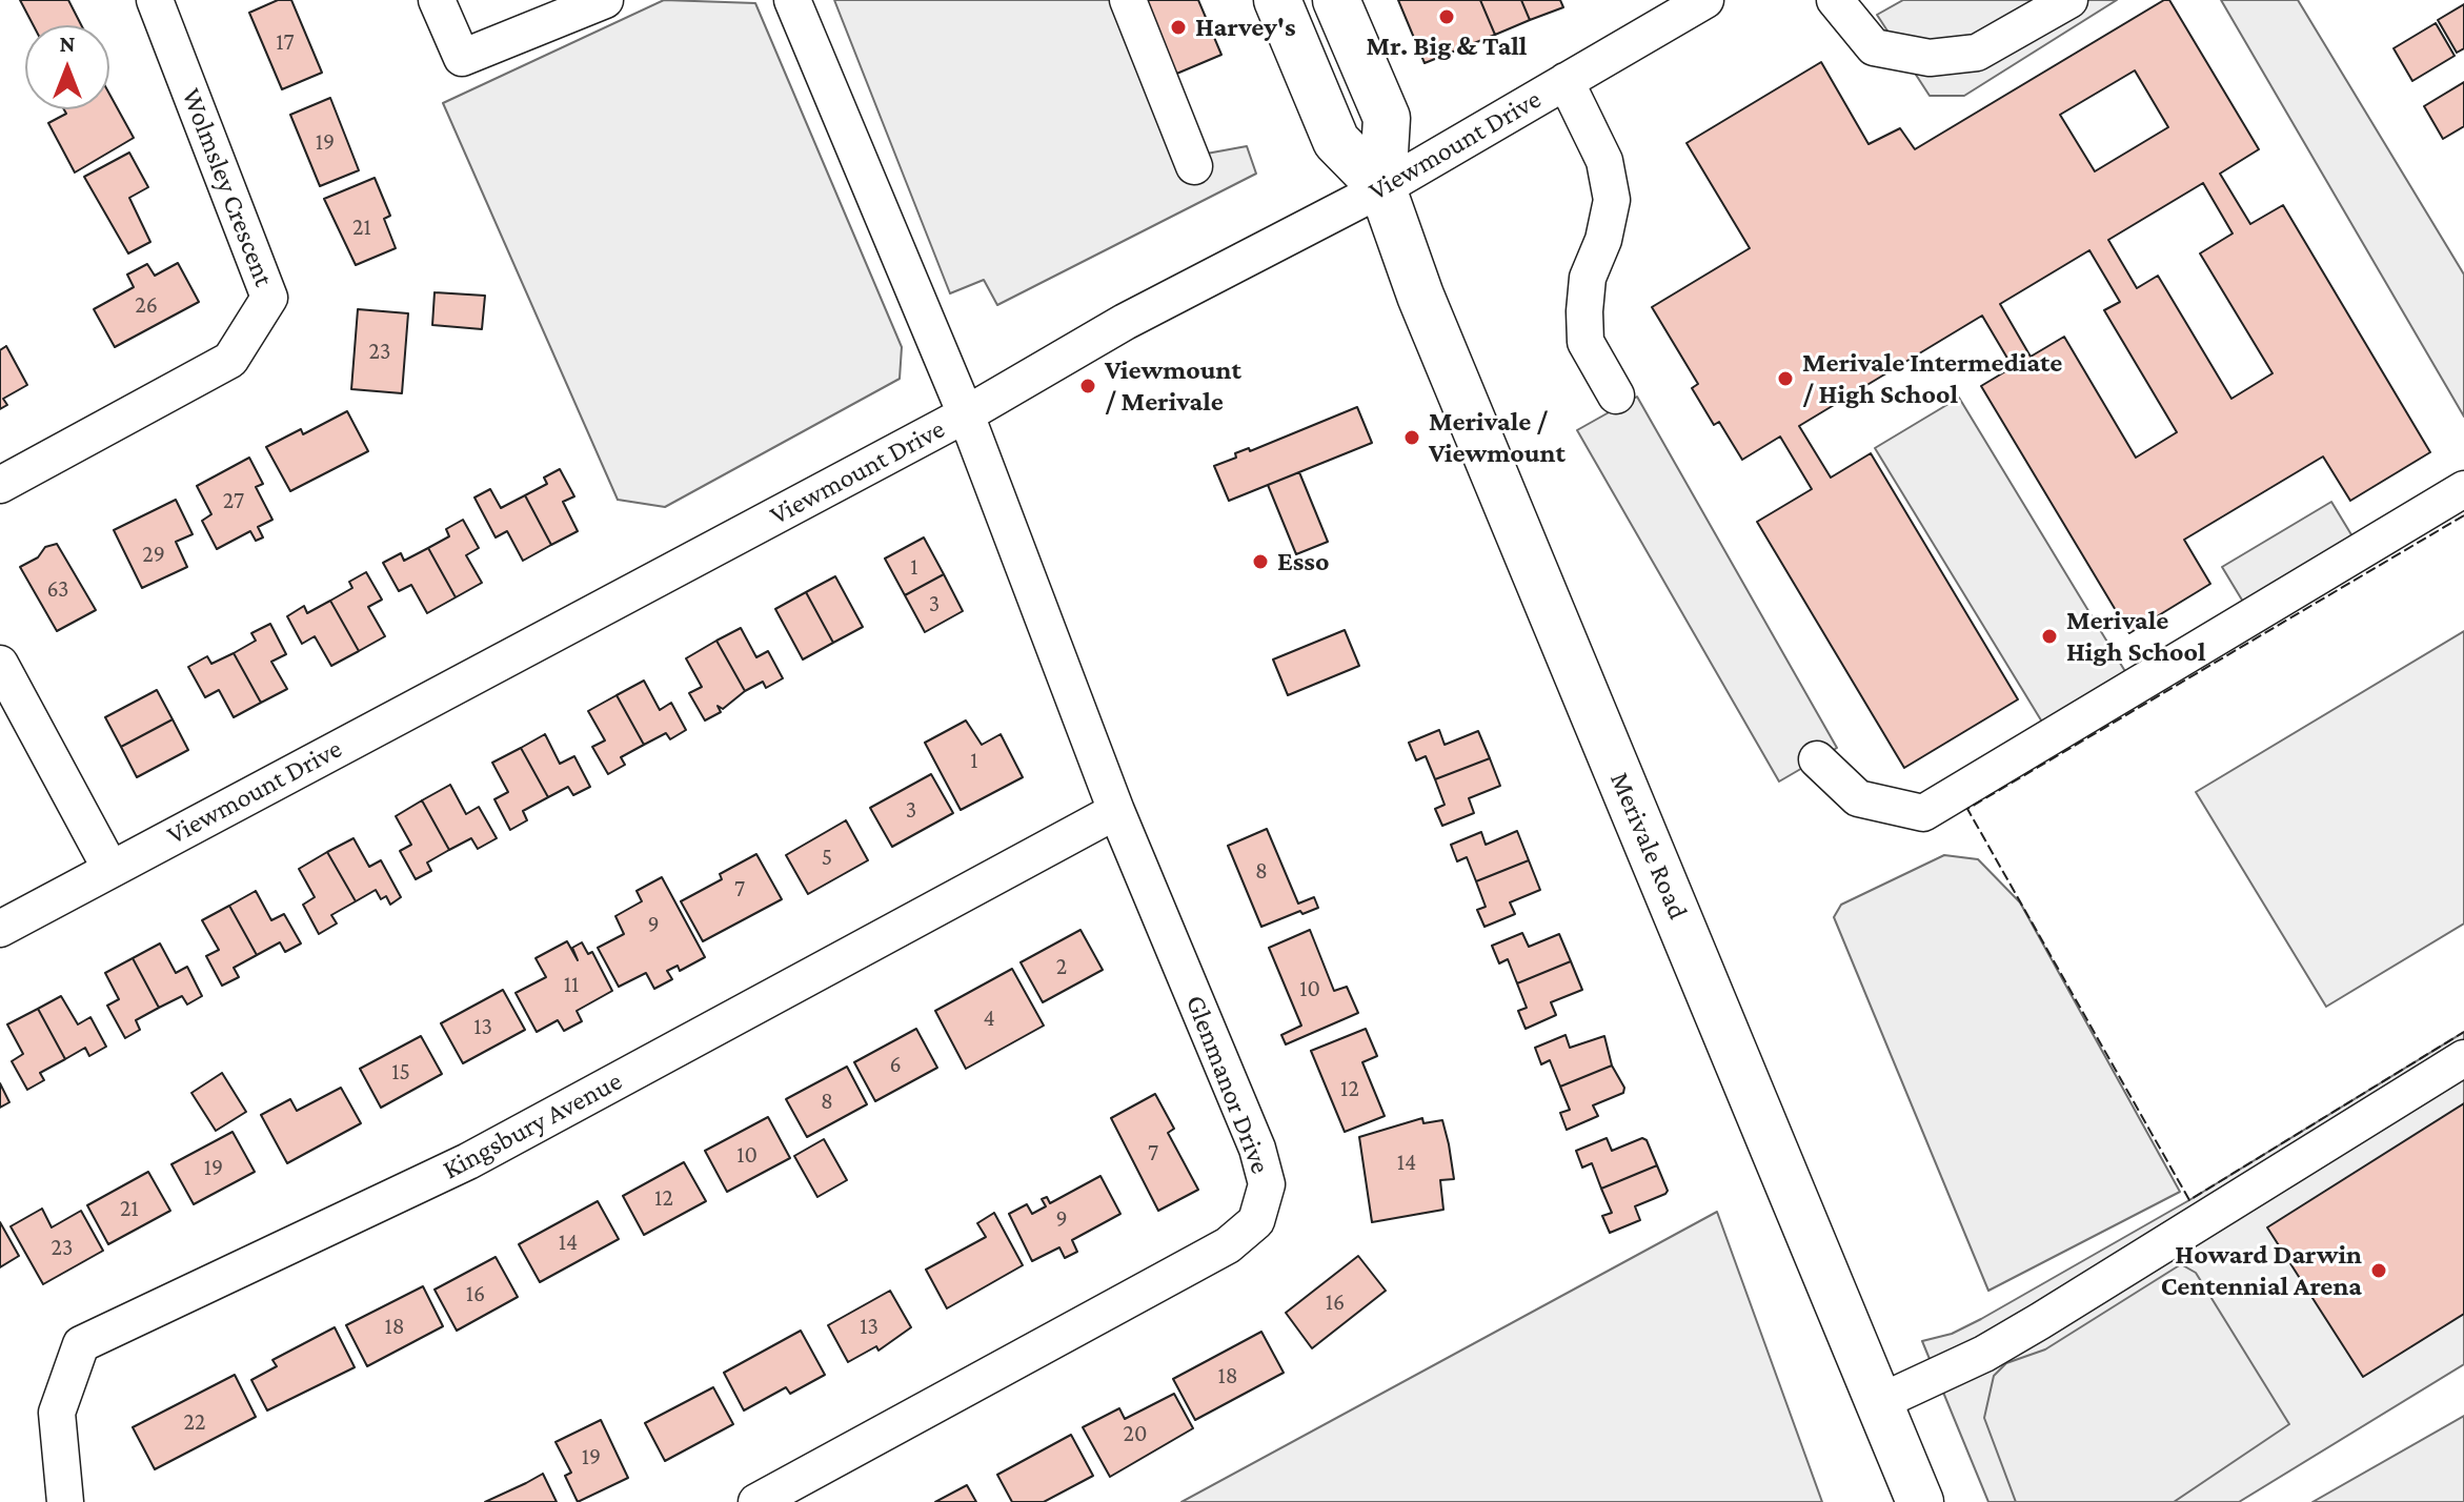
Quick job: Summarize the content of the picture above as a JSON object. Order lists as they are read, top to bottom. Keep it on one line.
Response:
{"streets":{"main road":["Merivale Road"],"street":["Viewmount Drive","Wolmsley Crescent","Glenmanor Drive","Kingsbury Avenue"]},"crossings":[["Viewmount Drive","Merivale Road"],["Viewmount Drive","Glenmanor Drive"],["Glenmanor Drive","Kingsbury Avenue"]],"places":["Mr. Big & Tall","Harvey's","Merivale Intermediate / High School","Viewmount / Merivale","Merivale / Viewmount","Esso","Merivale High School","Howard Darwin Centennial Arena"],"house_numbers":["17","19","21","26","23","27","29","1","63","3","1","3","5","8","7","9","2","11","10","4","13","6","15","12","8","7","10","14","19","12","21","9","14","23","16","16","18","13","18","22","20","19"],"north":"top"}
